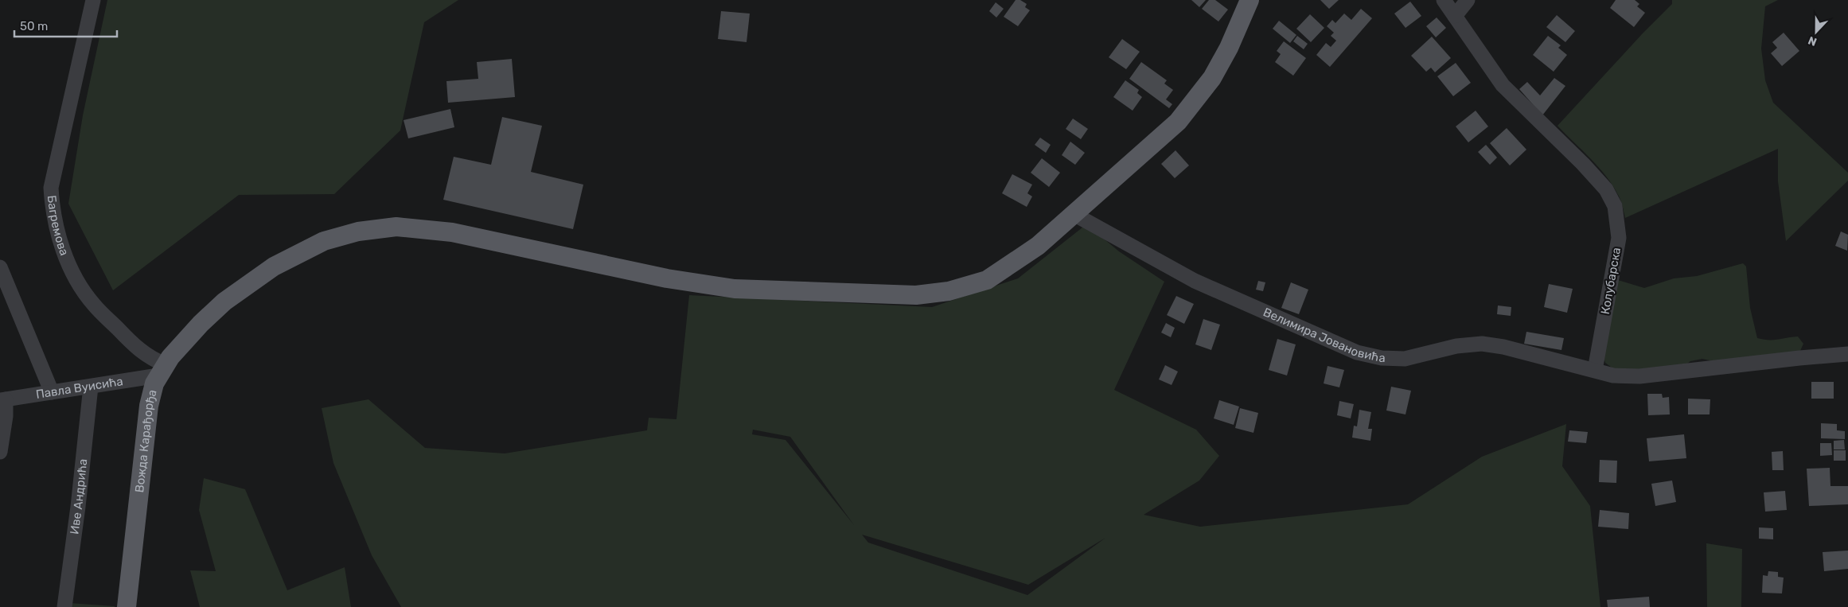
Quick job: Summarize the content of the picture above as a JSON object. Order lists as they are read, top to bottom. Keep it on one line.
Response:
{"streets":{"main road":["Вожда Карађорђа"],"street":["Багремова","Колубарска","Велимира Јовановића","Павла Вуисића","Иве Андрића"]},"crossings":[["Багремова","Павла Вуисића"],["Багремова","Вожда Карађорђа"],["Колубарска","Велимира Јовановића"],["Велимира Јовановића","Вожда Карађорђа"],["Павла Вуисића","Вожда Карађорђа"],["Павла Вуисића","Иве Андрића"]],"scale_bar":"50 m","north":"bottom"}
